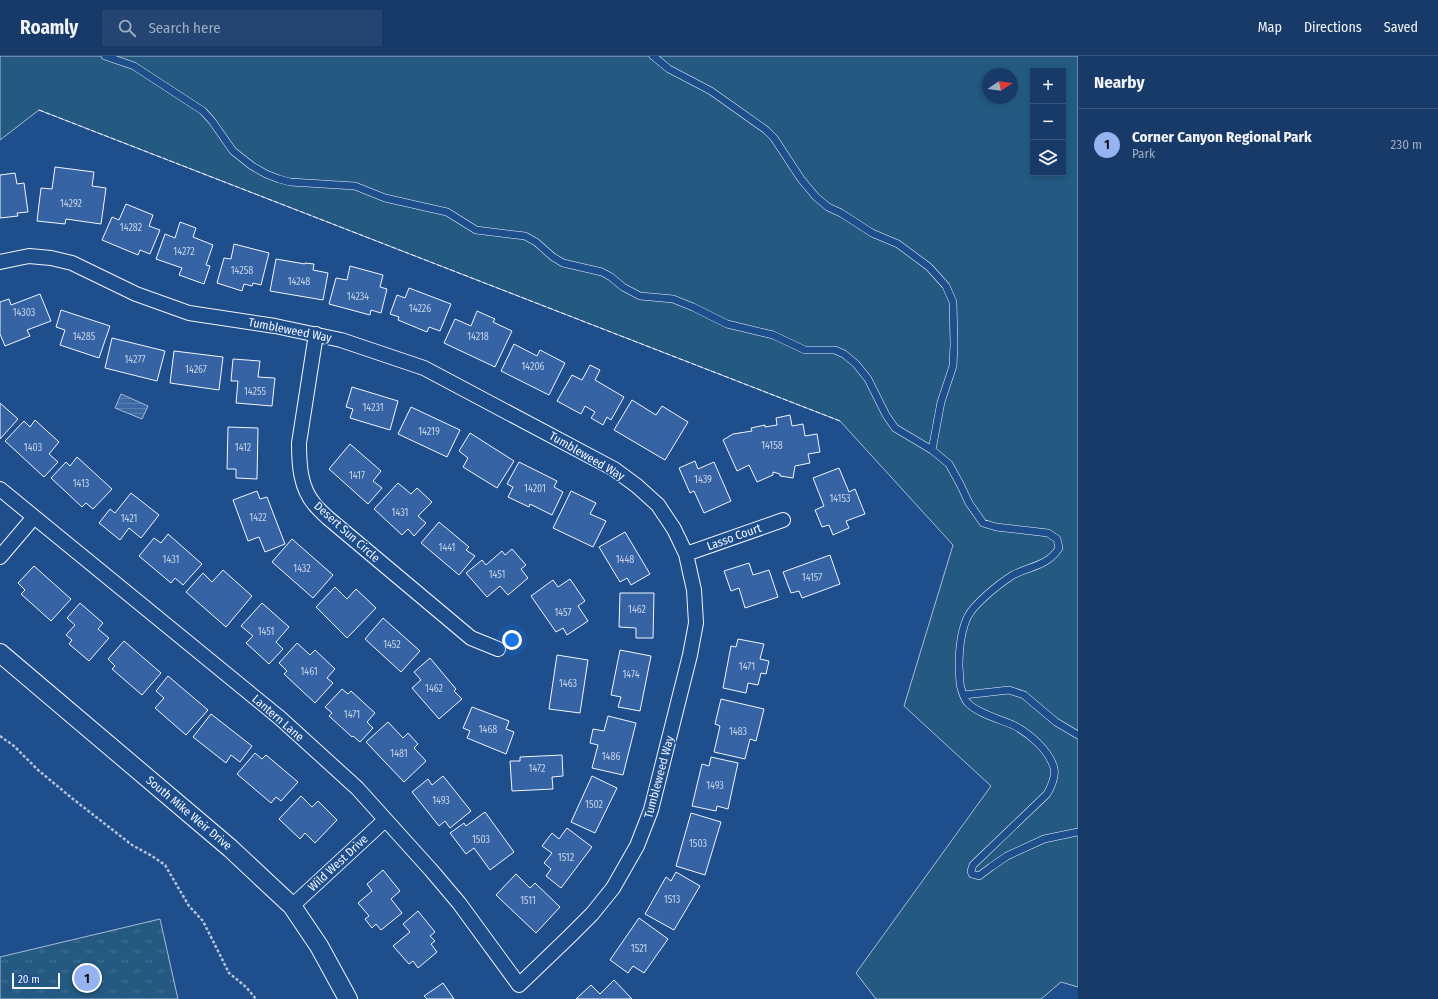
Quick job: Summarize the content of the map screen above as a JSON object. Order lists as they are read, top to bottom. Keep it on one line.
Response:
{"streets":{"street":["Tumbleweed Way","Desert Sun Circle","Lasso Court","Lantern Lane","South Mike Weir Drive","Wild West Drive"]},"crossings":[["Tumbleweed Way","Desert Sun Circle"],["Tumbleweed Way","Lasso Court"],["Tumbleweed Way","Lantern Lane"],["Lantern Lane","Wild West Drive"],["South Mike Weir Drive","Wild West Drive"]],"house_numbers":["14292","14282","14272","14258","14248","14234","14226","14303","14285","14218","14277","14206","14267","14255","14231","14219","14158","1403","1412","1417","1439","1413","14201","14153","1431","1422","1421","1441","1431","1448","1432","1451","14157","1462","1457","1451","1452","1471","1461","1474","1463","1462","1471","1468","1483","1481","1486","1472","1493","1493","1502","1503","1503","1512","1513","1511","1521"],"scale_bar":"20 m","north":"right","page":{"header":"Roamly","search":"Search here","nav":["Map","Directions","Saved"],"heading":"Nearby","map_buttons":["+","−"],"list":[{"mark":"1","name":"Corner Canyon Regional Park","note":"Park","value":"230 m"}],"pins":"1","scale":"20 m"}}
